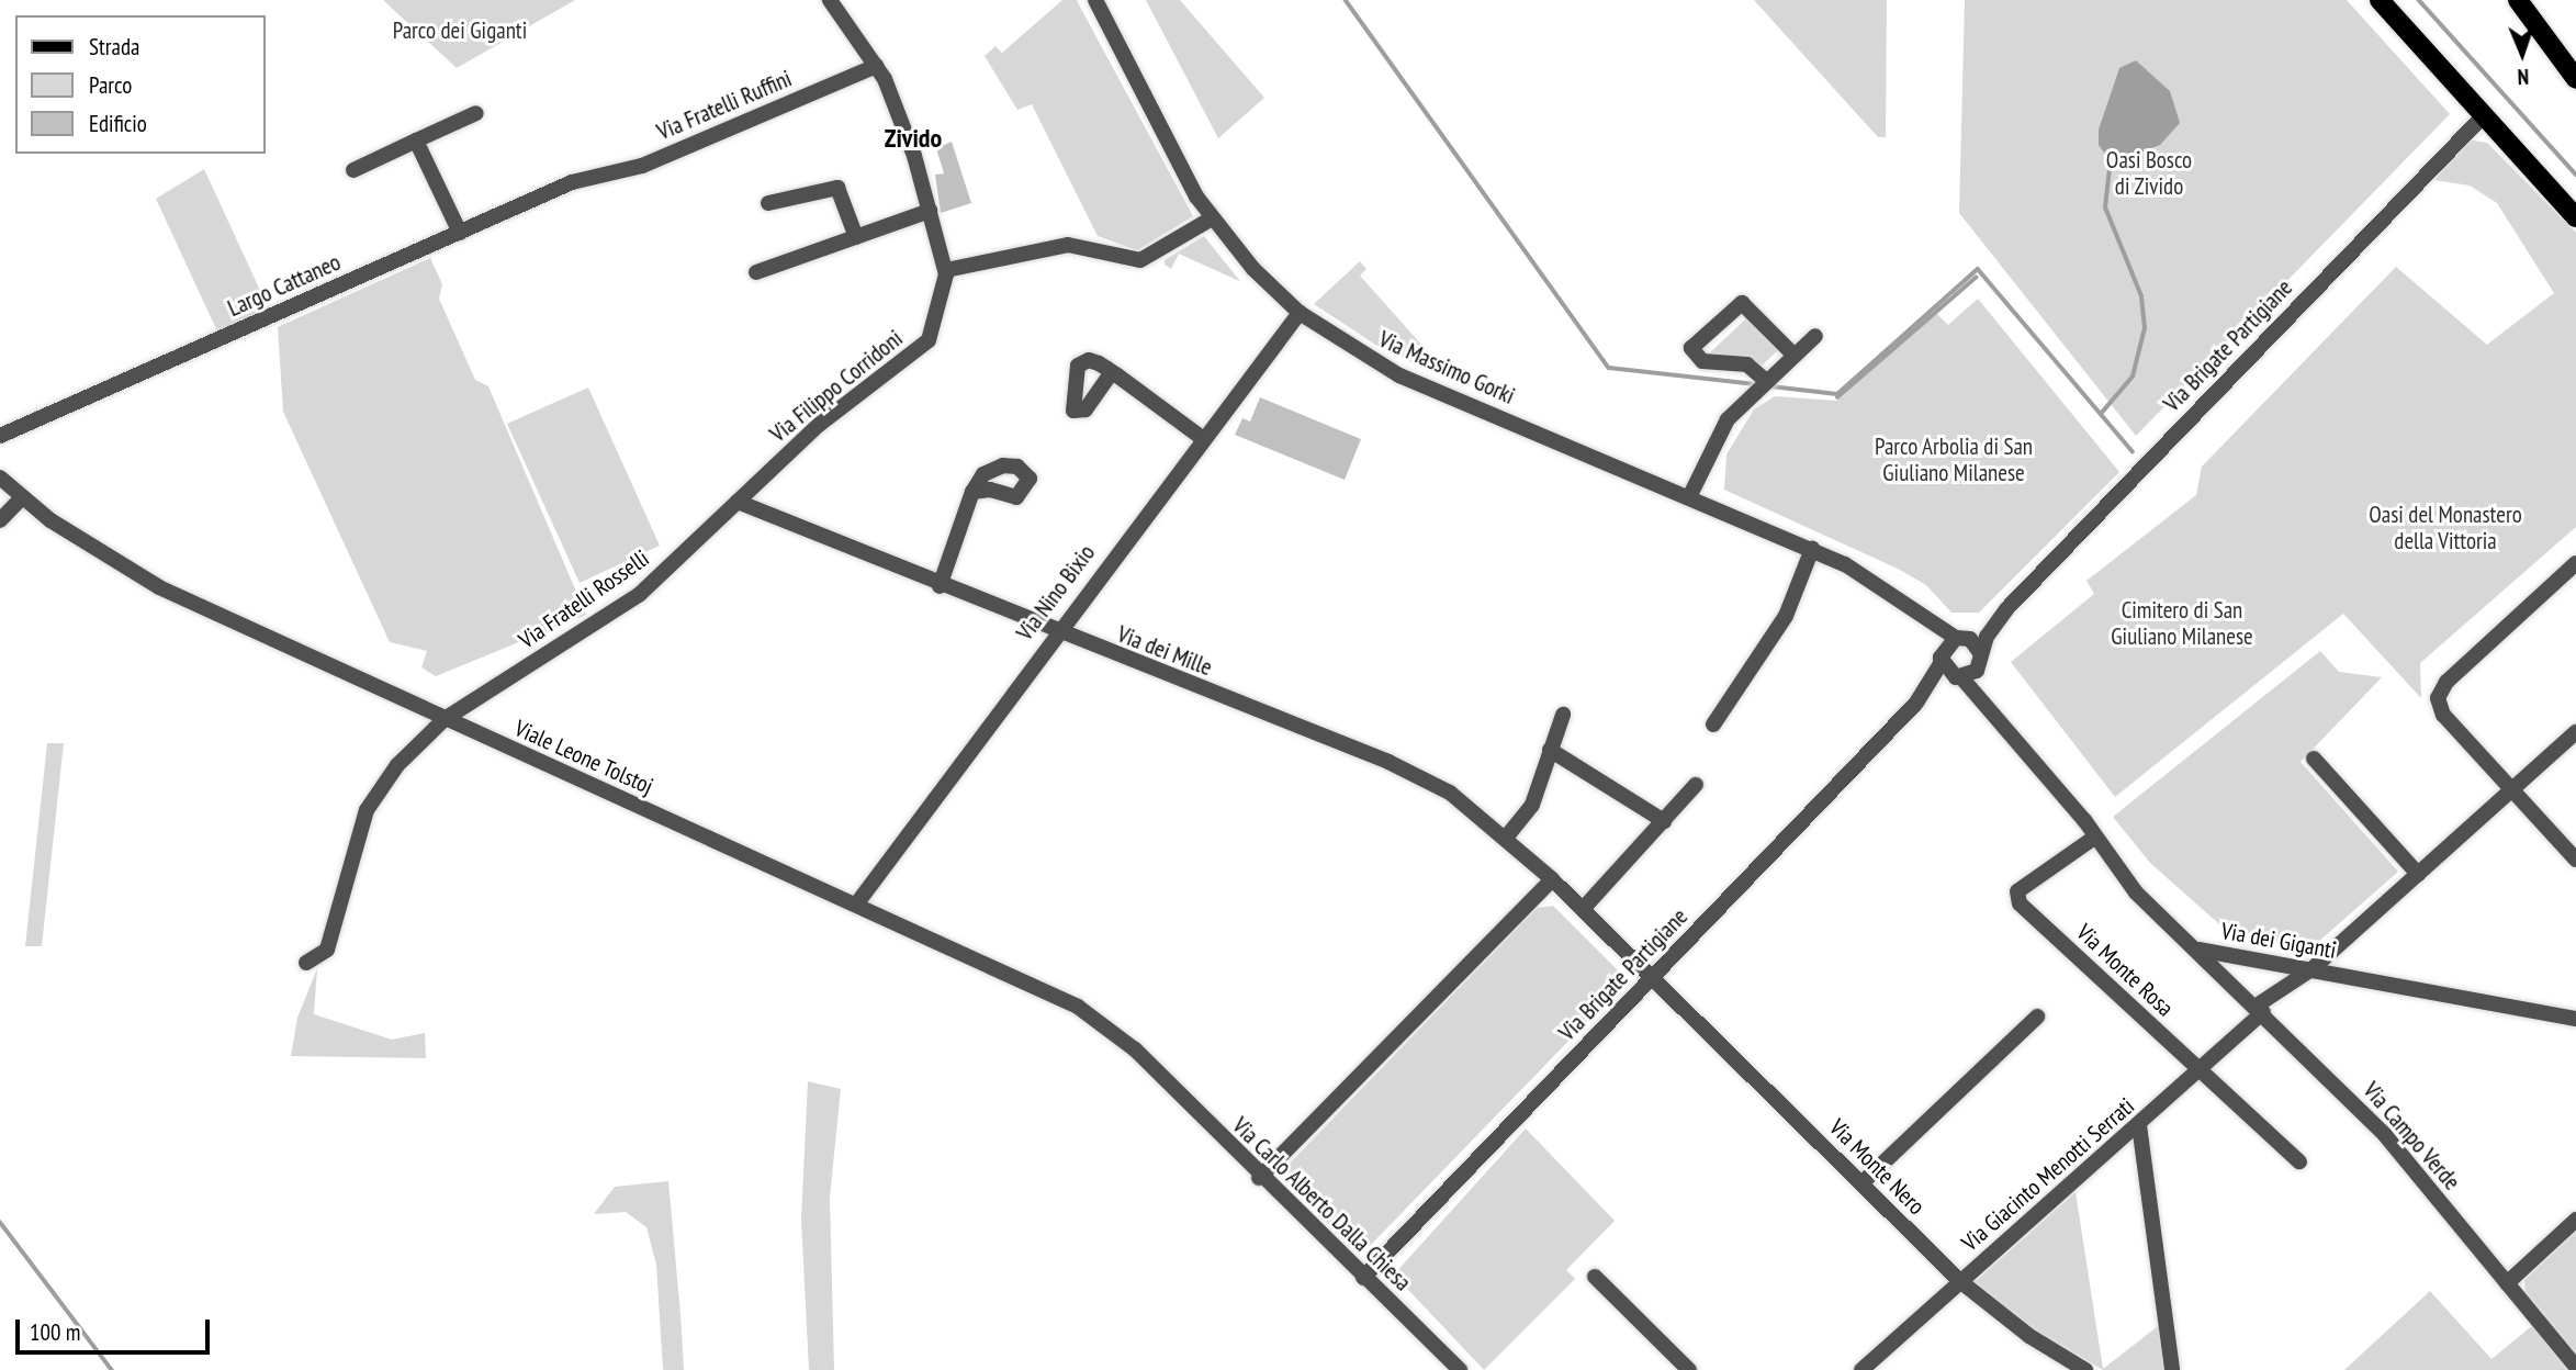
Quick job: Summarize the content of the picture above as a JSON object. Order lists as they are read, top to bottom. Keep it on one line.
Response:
{"streets":{"street":["Via Fratelli Ruffini","Largo Cattaneo","Via Brigate Partigiane","Via Massimo Gorki","Via Filippo Corridoni","Via Nino Bixio","Via Fratelli Rosselli","Via dei Mille","Viale Leone Tolstoj","Via dei Giganti","Via Monte Rosa","Via Campo Verde","Via Monte Nero","Via Giacinto Menotti Serrati","Via Carlo Alberto Dalla Chiesa"]},"crossings":[["Via Fratelli Ruffini","Largo Cattaneo"],["Via Fratelli Ruffini","Via Filippo Corridoni"],["Via Brigate Partigiane","Via Massimo Gorki"],["Via Brigate Partigiane","Via dei Mille"],["Via Brigate Partigiane","Via dei Giganti"],["Via Brigate Partigiane","Via Monte Nero"],["Via Brigate Partigiane","Via Carlo Alberto Dalla Chiesa"],["Via Massimo Gorki","Via Nino Bixio"],["Via Massimo Gorki","Via dei Giganti"],["Via Filippo Corridoni","Via Fratelli Rosselli"],["Via Filippo Corridoni","Via dei Mille"],["Via Nino Bixio","Via dei Mille"],["Via Nino Bixio","Viale Leone Tolstoj"],["Via Fratelli Rosselli","Via dei Mille"],["Via Fratelli Rosselli","Viale Leone Tolstoj"],["Via dei Mille","Via Monte Nero"],["Viale Leone Tolstoj","Via Carlo Alberto Dalla Chiesa"],["Via dei Giganti","Via Monte Rosa"],["Via dei Giganti","Via Campo Verde"],["Via dei Giganti","Via Giacinto Menotti Serrati"],["Via Monte Rosa","Via Giacinto Menotti Serrati"],["Via Campo Verde","Via Giacinto Menotti Serrati"],["Via Monte Nero","Via Giacinto Menotti Serrati"]],"districts":["Zivido"],"parks":["Parco dei Giganti","Oasi Bosco di Zivido","Parco Arbolia di San Giuliano Milanese","Oasi del Monastero della Vittoria","Cimitero di San Giuliano Milanese"],"legend":["Strada","Parco","Edificio"],"scale_bar":"100 m","north":"bottom"}
